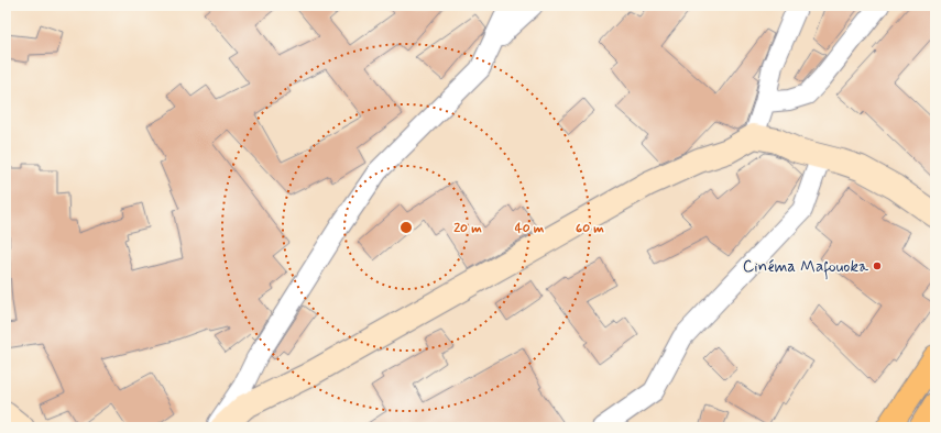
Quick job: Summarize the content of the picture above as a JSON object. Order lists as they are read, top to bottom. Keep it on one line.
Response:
{"places":["Cinéma Mafouoka"],"rings":["20 m","40 m","60 m"]}
